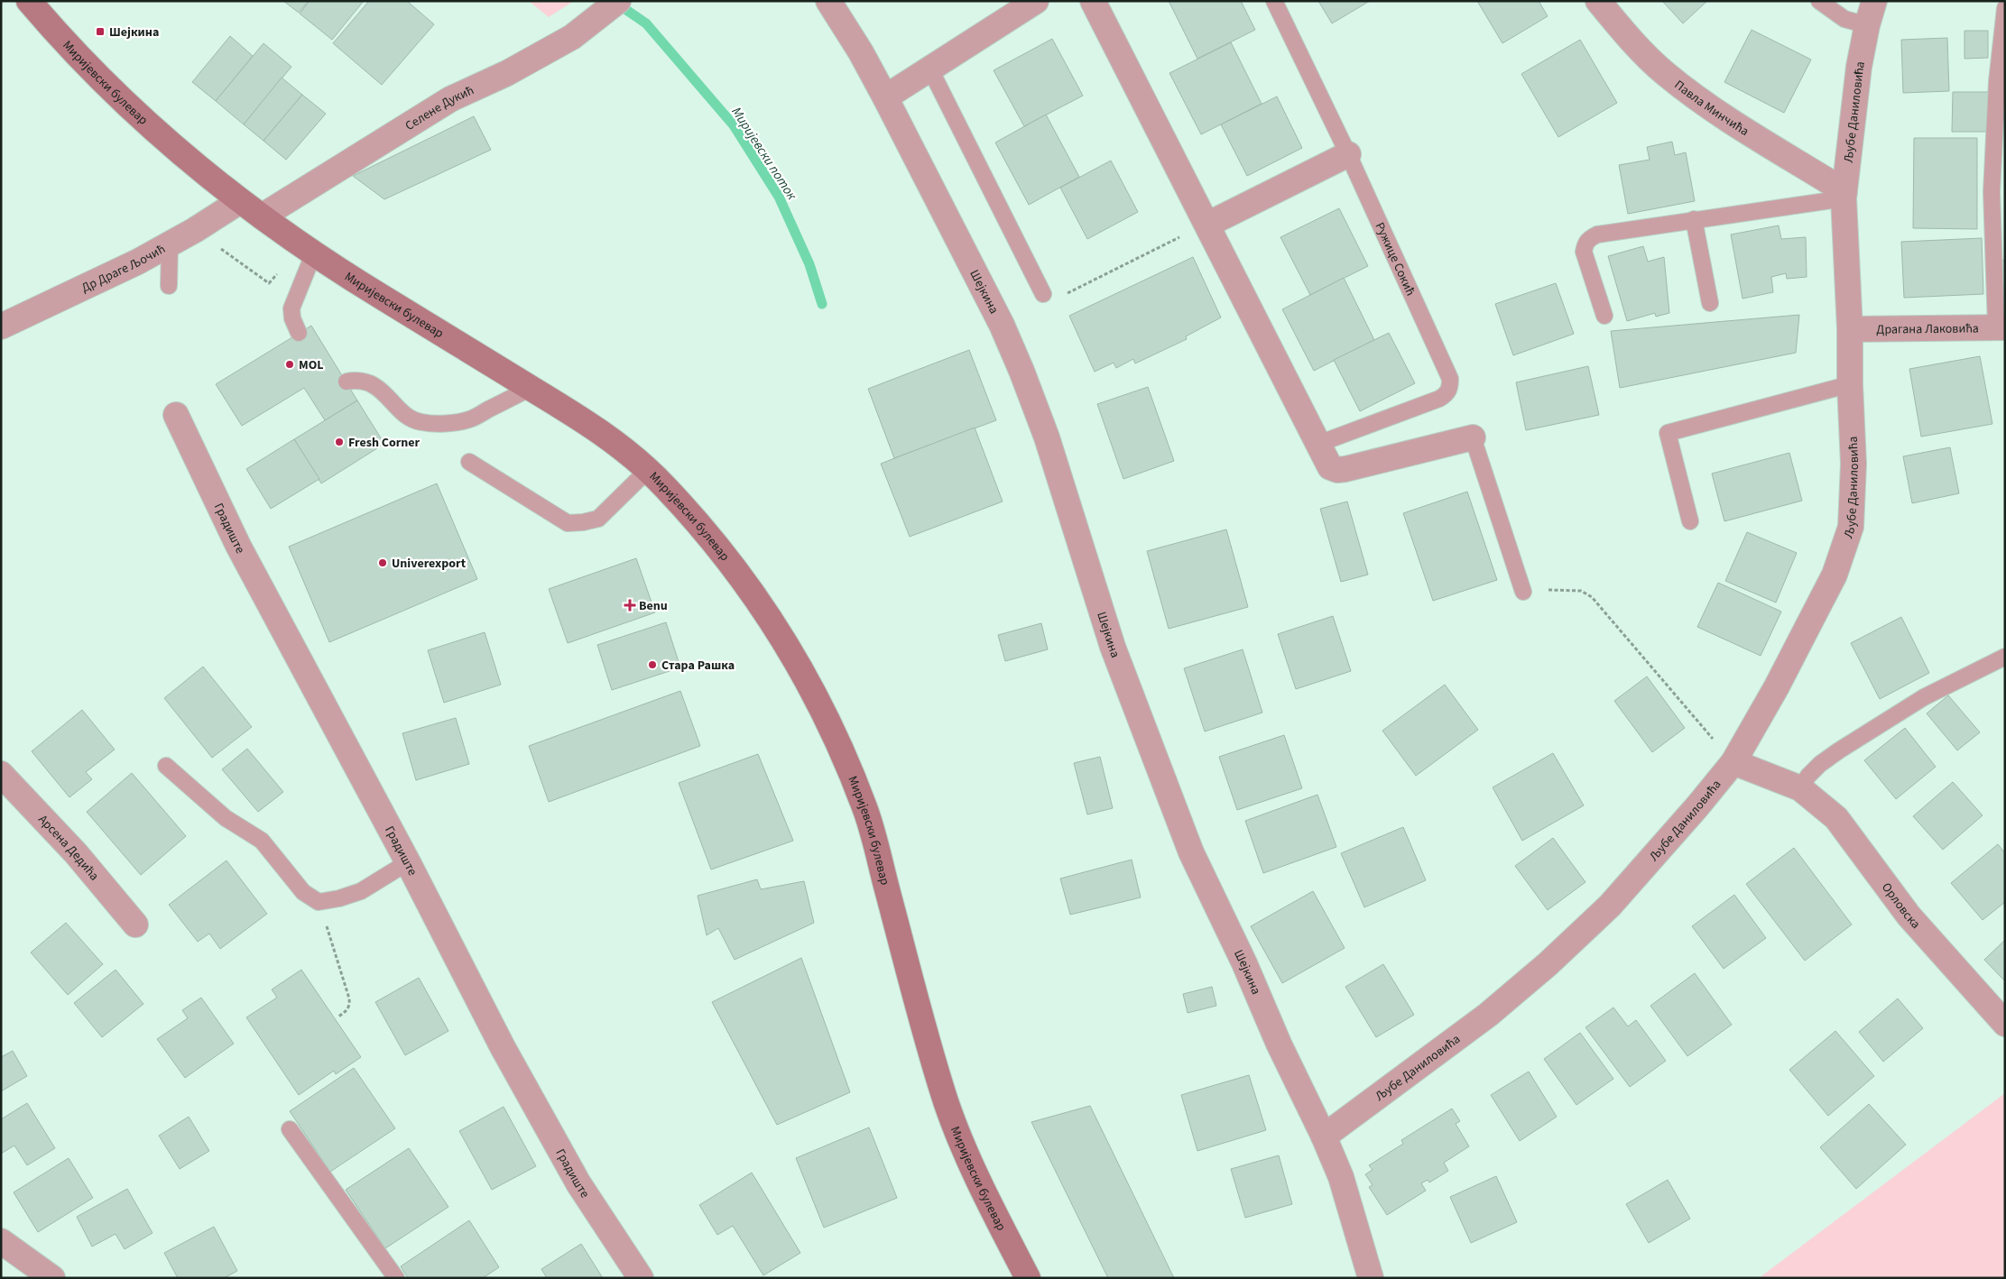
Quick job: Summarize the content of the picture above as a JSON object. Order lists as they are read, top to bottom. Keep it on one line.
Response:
{"streets":{"main road":["Миријевски булевар"],"street":["Павла Минчића","Селене Дукић","Љубе Даниловића","Др Драге Љочић","Шејкина","Драгана Лаковића","Градиште","Арсена Дедића","Орловска"],"lane":["Ружице Сокић"]},"crossings":[["Миријевски булевар","Селене Дукић"],["Миријевски булевар","Др Драге Љочић"],["Павла Минчића","Љубе Даниловића"],["Љубе Даниловића","Шејкина"],["Љубе Даниловића","Драгана Лаковића"],["Љубе Даниловића","Орловска"]],"water":["Миријевски поток"],"places":{"transit":["Шејкина"],"other":["MOL","Fresh Corner","Univerexport","Стара Рашка"],"health":["Benu"]}}
